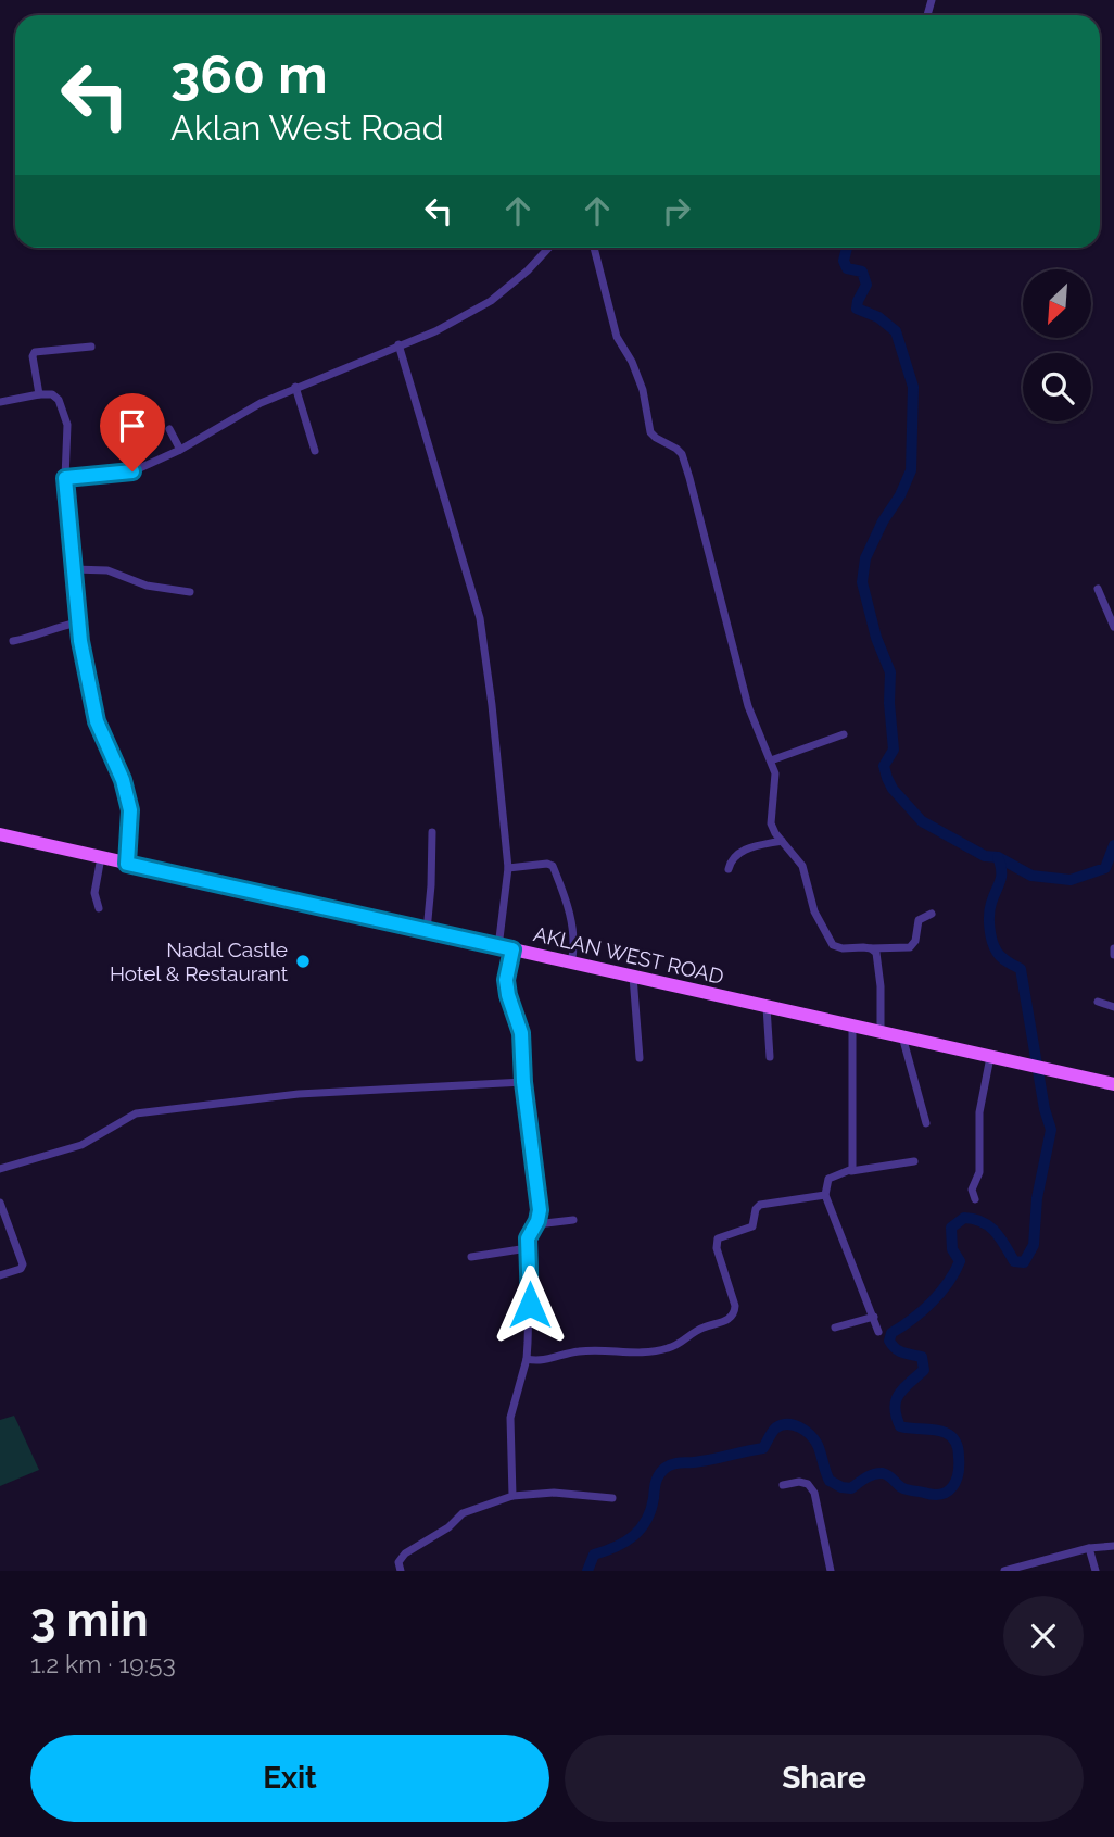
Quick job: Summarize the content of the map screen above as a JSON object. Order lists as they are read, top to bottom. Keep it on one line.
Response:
{"streets":{"main road":["AKLAN WEST ROAD"]},"places":["Nadal Castle Hotel & Restaurant"],"north":"bottom left","page":{"turn":["360 m","Aklan West Road"],"heading":["3 min","1.2 km · 19:53"],"buttons":["Exit","Share"]}}
